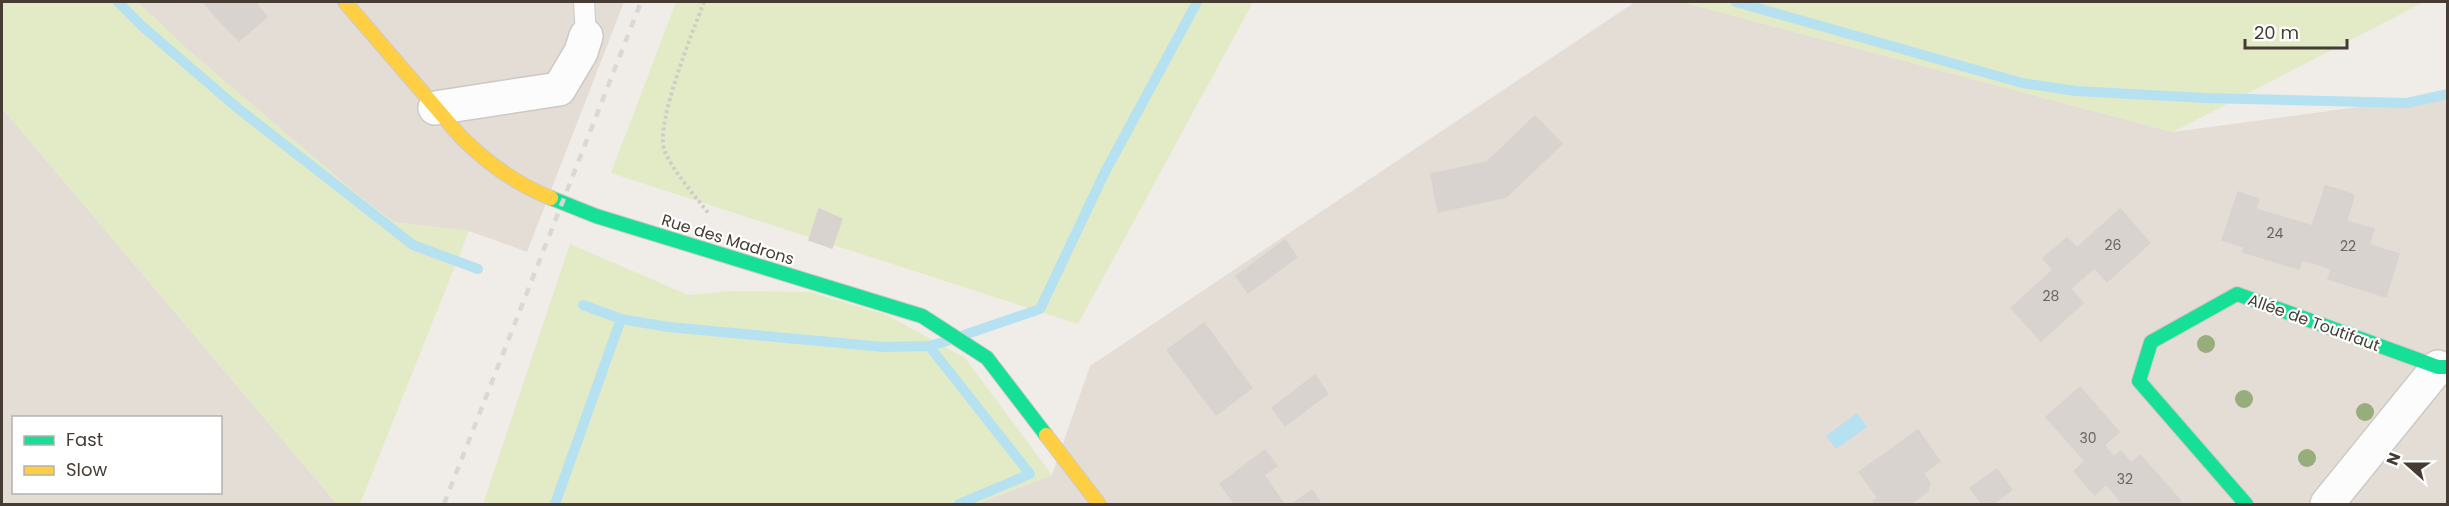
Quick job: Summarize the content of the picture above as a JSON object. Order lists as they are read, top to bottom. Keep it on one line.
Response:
{"streets":{"street":["Rue des Madrons","Allée de Toutifaut"]},"house_numbers":["24","26","22","28","30","32"],"legend":["Fast","Slow"],"scale_bar":"20 m","north":"left"}
